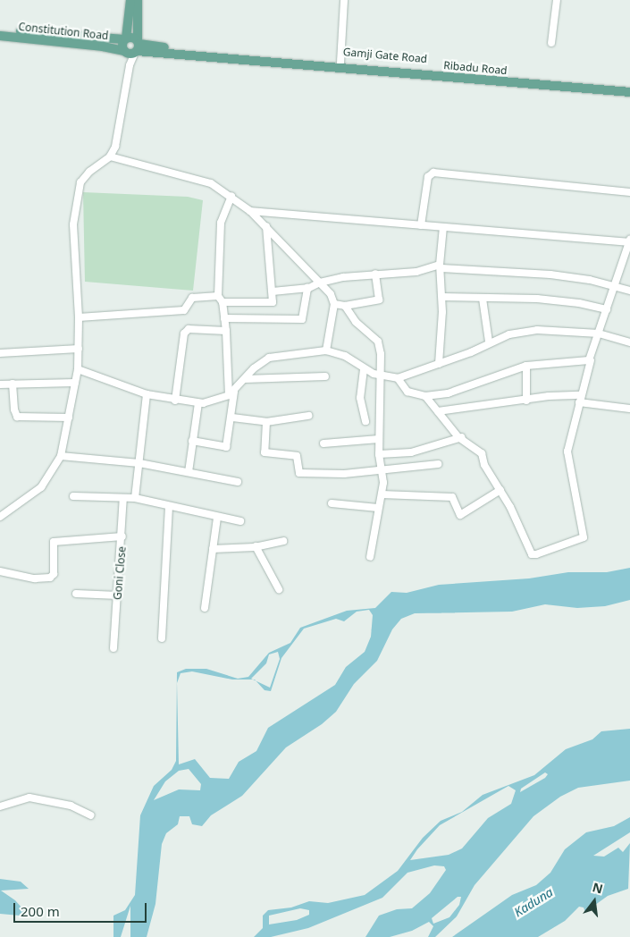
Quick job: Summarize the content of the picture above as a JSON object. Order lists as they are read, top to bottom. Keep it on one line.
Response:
{"streets":{"main road":["Constitution Road","Gamji Gate Road","Ribadu Road"],"street":["Goni Close"]},"crossings":[["Constitution Road","Gamji Gate Road"],["Constitution Road","Ribadu Road"],["Gamji Gate Road","Ribadu Road"]],"water":["Kaduna"],"scale_bar":"200 m","north":"top"}
